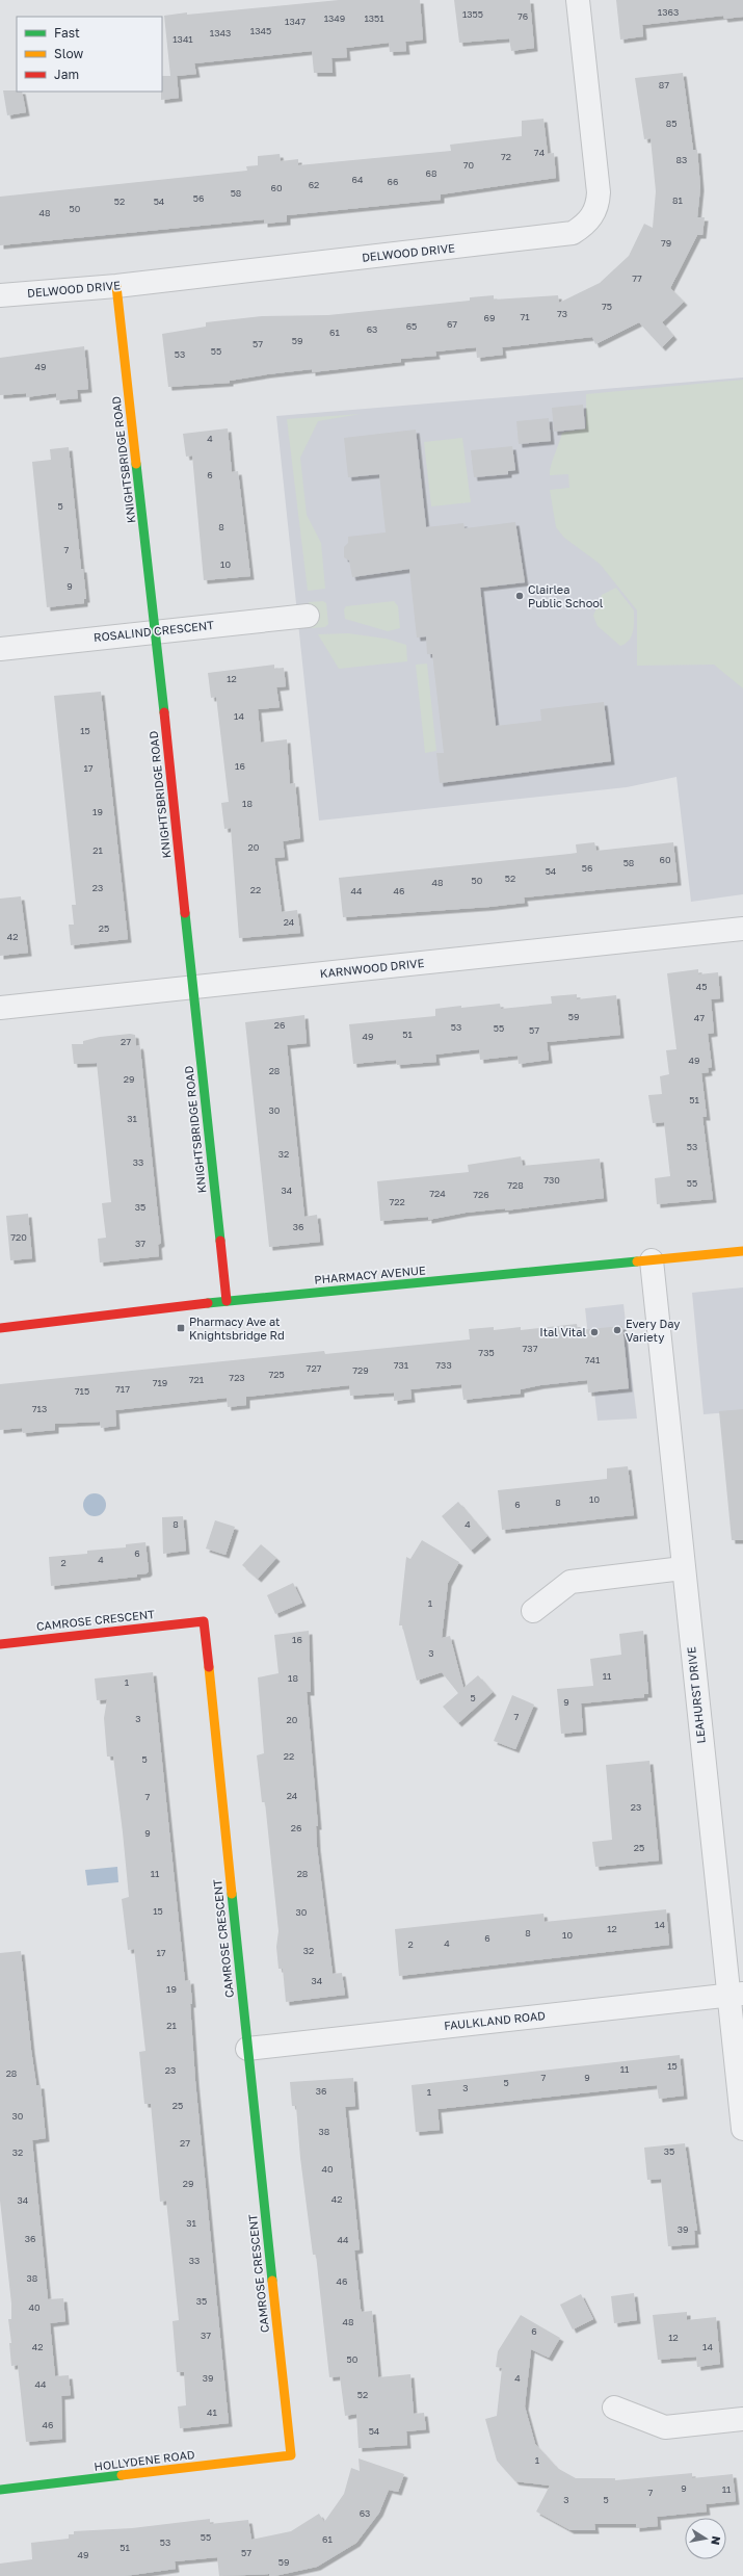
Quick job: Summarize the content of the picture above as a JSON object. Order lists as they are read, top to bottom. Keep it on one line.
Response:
{"streets":{"street":["DELWOOD DRIVE","KNIGHTSBRIDGE ROAD","ROSALIND CRESCENT","KARNWOOD DRIVE","PHARMACY AVENUE","CAMROSE CRESCENT","LEAHURST DRIVE","FAULKLAND ROAD","HOLLYDENE ROAD"]},"crossings":[["DELWOOD DRIVE","KNIGHTSBRIDGE ROAD"],["KNIGHTSBRIDGE ROAD","ROSALIND CRESCENT"],["KNIGHTSBRIDGE ROAD","KARNWOOD DRIVE"],["KNIGHTSBRIDGE ROAD","PHARMACY AVENUE"],["PHARMACY AVENUE","LEAHURST DRIVE"],["CAMROSE CRESCENT","FAULKLAND ROAD"],["CAMROSE CRESCENT","HOLLYDENE ROAD"],["LEAHURST DRIVE","FAULKLAND ROAD"]],"places":{"other":["Clairlea Public School","Every Day Variety","Ital Vital"],"transit":["Pharmacy Ave at Knightsbridge Rd"]},"house_numbers":["1363","1355","76","1349","1351","1347","1345","1343","1341","87","85","74","72","83","70","68","64","66","62","60","58","56","81","52","54","50","48","79","77","75","73","71","69","67","65","63","61","59","57","55","53","49","4","6","5","8","7","10","9","12","14","15","16","17","18","19","20","21","60","58","56","54","52","50","48","23","22","44","46","24","25","42","45","59","47","26","53","55","57","51","49","27","49","28","29","51","30","31","53","32","33","730","55","728","34","724","726","722","35","36","720","37","737","735","741","731","733","727","729","725","723","721","719","717","715","713","10","8","6","8","4","6","4","2","1","16","3","11","18","1","5","9","7","3","20","22","5","24","7","23","26","9","25","11","28","15","30","14","12","8","10","6","4","2","32","17","34","19","21","15","11","23","28","7","9","5","3","36","1","25","30","38","27","35","32","40","29","42","34","31","39","36","44","33","38","46","35","40","48","6","37","12","42","14","50","39","4","44","52","41","46","54","1","9","11","7","3","5","63","55","61","53","51","57","49","59"],"legend":["Fast","Slow","Jam"],"north":"right"}
